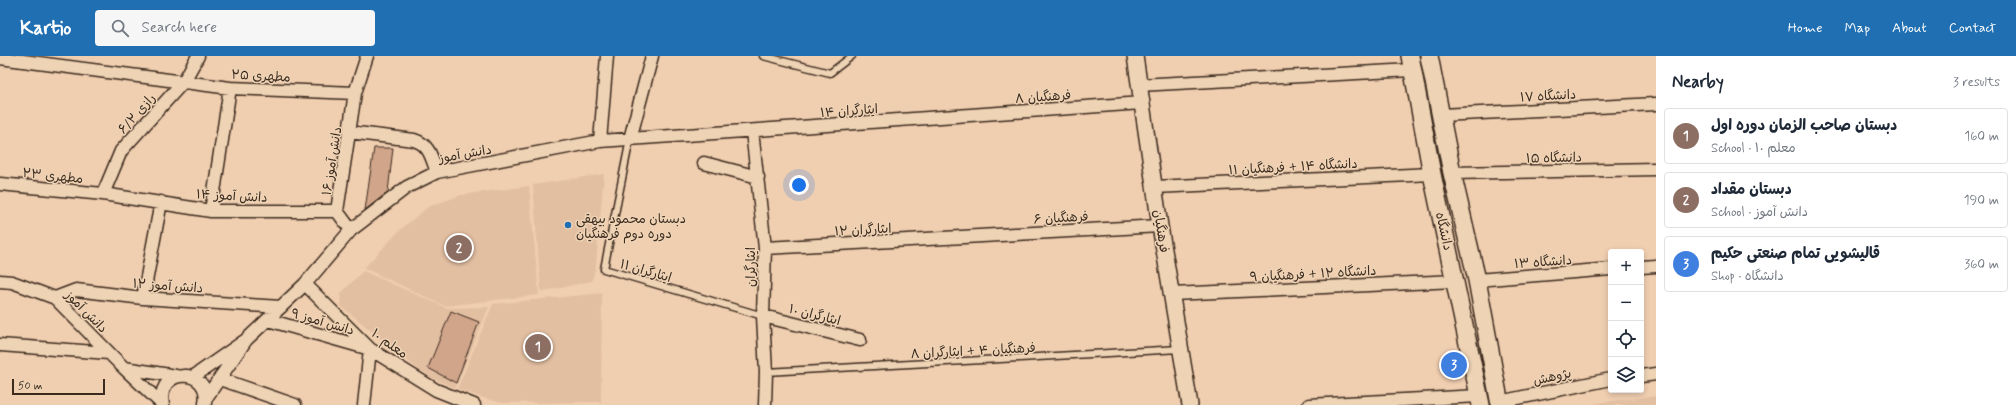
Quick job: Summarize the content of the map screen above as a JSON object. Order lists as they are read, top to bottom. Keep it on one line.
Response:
{"streets":{"main road":["دانشگاه"],"street":["مطهری ۲۵","دانشگاه ۱۷","فرهنگیان ۸","ایثارگران ۱۴","رازی ۶/۲","دانش آموز","دانشگاه ۱۵","دانش آموز ۱۶","دانشگاه ۱۴ + فرهنگیان ۱۱","مطهری ۲۳","دانش آموز ۱۴","فرهنگیان ۶","ایثارگران ۱۲","فرهنگیان","دانشگاه ۱۳","ایثارگران","دانشگاه ۱۲ + فرهنگیان ۹","دانش آموز ۱۲","ایثارگران ۱۰","دانش آموز ۹","معلم ۱۰","پژوهش"],"lane":["ایثارگران ۱۱","فرهنگیان ۴ + ایثارگران ۸"]},"crossings":[["مطهری ۲۵","رازی ۶/۲"],["مطهری ۲۵","دانش آموز ۱۶"],["دانشگاه ۱۷","دانشگاه"],["فرهنگیان ۸","ایثارگران ۱۴"],["فرهنگیان ۸","فرهنگیان"],["ایثارگران ۱۴","دانش آموز"],["ایثارگران ۱۴","ایثارگران"],["رازی ۶/۲","مطهری ۲۳"],["رازی ۶/۲","دانش آموز ۱۴"],["دانش آموز","دانش آموز ۱۶"],["دانش آموز","ایثارگران"],["دانش آموز","ایثارگران ۱۱"],["دانش آموز","دانش آموز ۱۲"],["دانش آموز","دانش آموز ۹"],["دانش آموز","معلم ۱۰"],["دانشگاه ۱۵","دانشگاه"],["دانش آموز ۱۶","دانش آموز ۱۴"],["دانشگاه ۱۴ + فرهنگیان ۱۱","فرهنگیان"],["دانشگاه ۱۴ + فرهنگیان ۱۱","دانشگاه"],["مطهری ۲۳","دانش آموز ۱۴"],["فرهنگیان ۶","ایثارگران ۱۲"],["فرهنگیان ۶","فرهنگیان"],["ایثارگران ۱۲","ایثارگران"],["فرهنگیان","دانشگاه ۱۲ + فرهنگیان ۹"],["فرهنگیان","فرهنگیان ۴ + ایثارگران ۸"],["دانشگاه","دانشگاه ۱۳"],["دانشگاه","دانشگاه ۱۲ + فرهنگیان ۹"],["دانشگاه","پژوهش"],["ایثارگران","ایثارگران ۱۱"],["ایثارگران","ایثارگران ۱۰"],["ایثارگران","فرهنگیان ۴ + ایثارگران ۸"],["ایثارگران ۱۱","ایثارگران ۱۰"],["دانش آموز ۹","معلم ۱۰"]],"places":["دبستان محمود بیهقی دوره دوم فرهنگیان"],"scale_bar":"50 m","page":{"header":"Kartio","search":"Search here","nav":["Home","Map","About","Contact"],"heading":["Nearby","3 results"],"list":[{"mark":"1","name":"دبستان صاحب الزمان دوره اول","note":"School · معلم ۱۰","value":"160 m"},{"mark":"2","name":"دبستان مقداد","note":"School · دانش آموز","value":"190 m"},{"mark":"3","name":"قالیشویی تمام صنعتی حکیم","note":"Shop · دانشگاه","value":"360 m"}],"pins":["2","1","3"],"map_buttons":["+","−"],"scale":"50 m"}}
